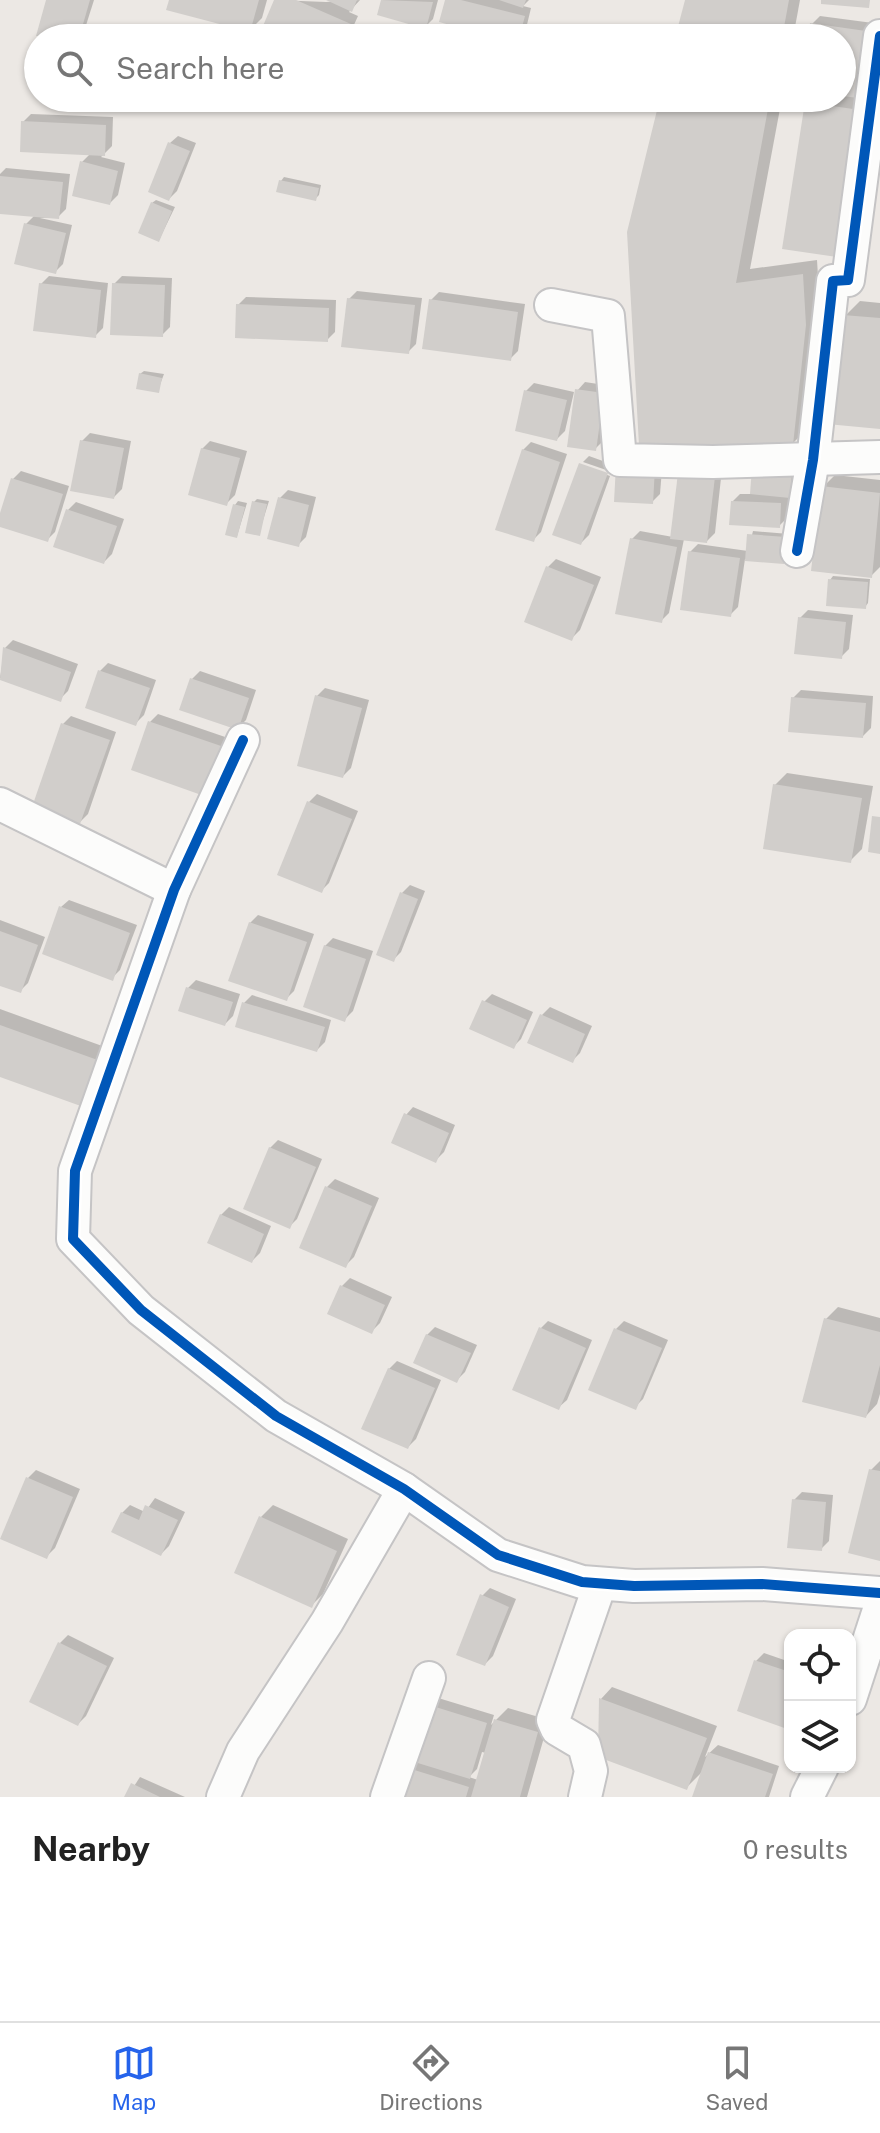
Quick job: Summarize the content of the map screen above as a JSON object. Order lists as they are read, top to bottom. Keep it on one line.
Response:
{"page":{"search":"Search here","heading":["Nearby","0 results"],"nav":["Map","Directions","Saved"]}}
